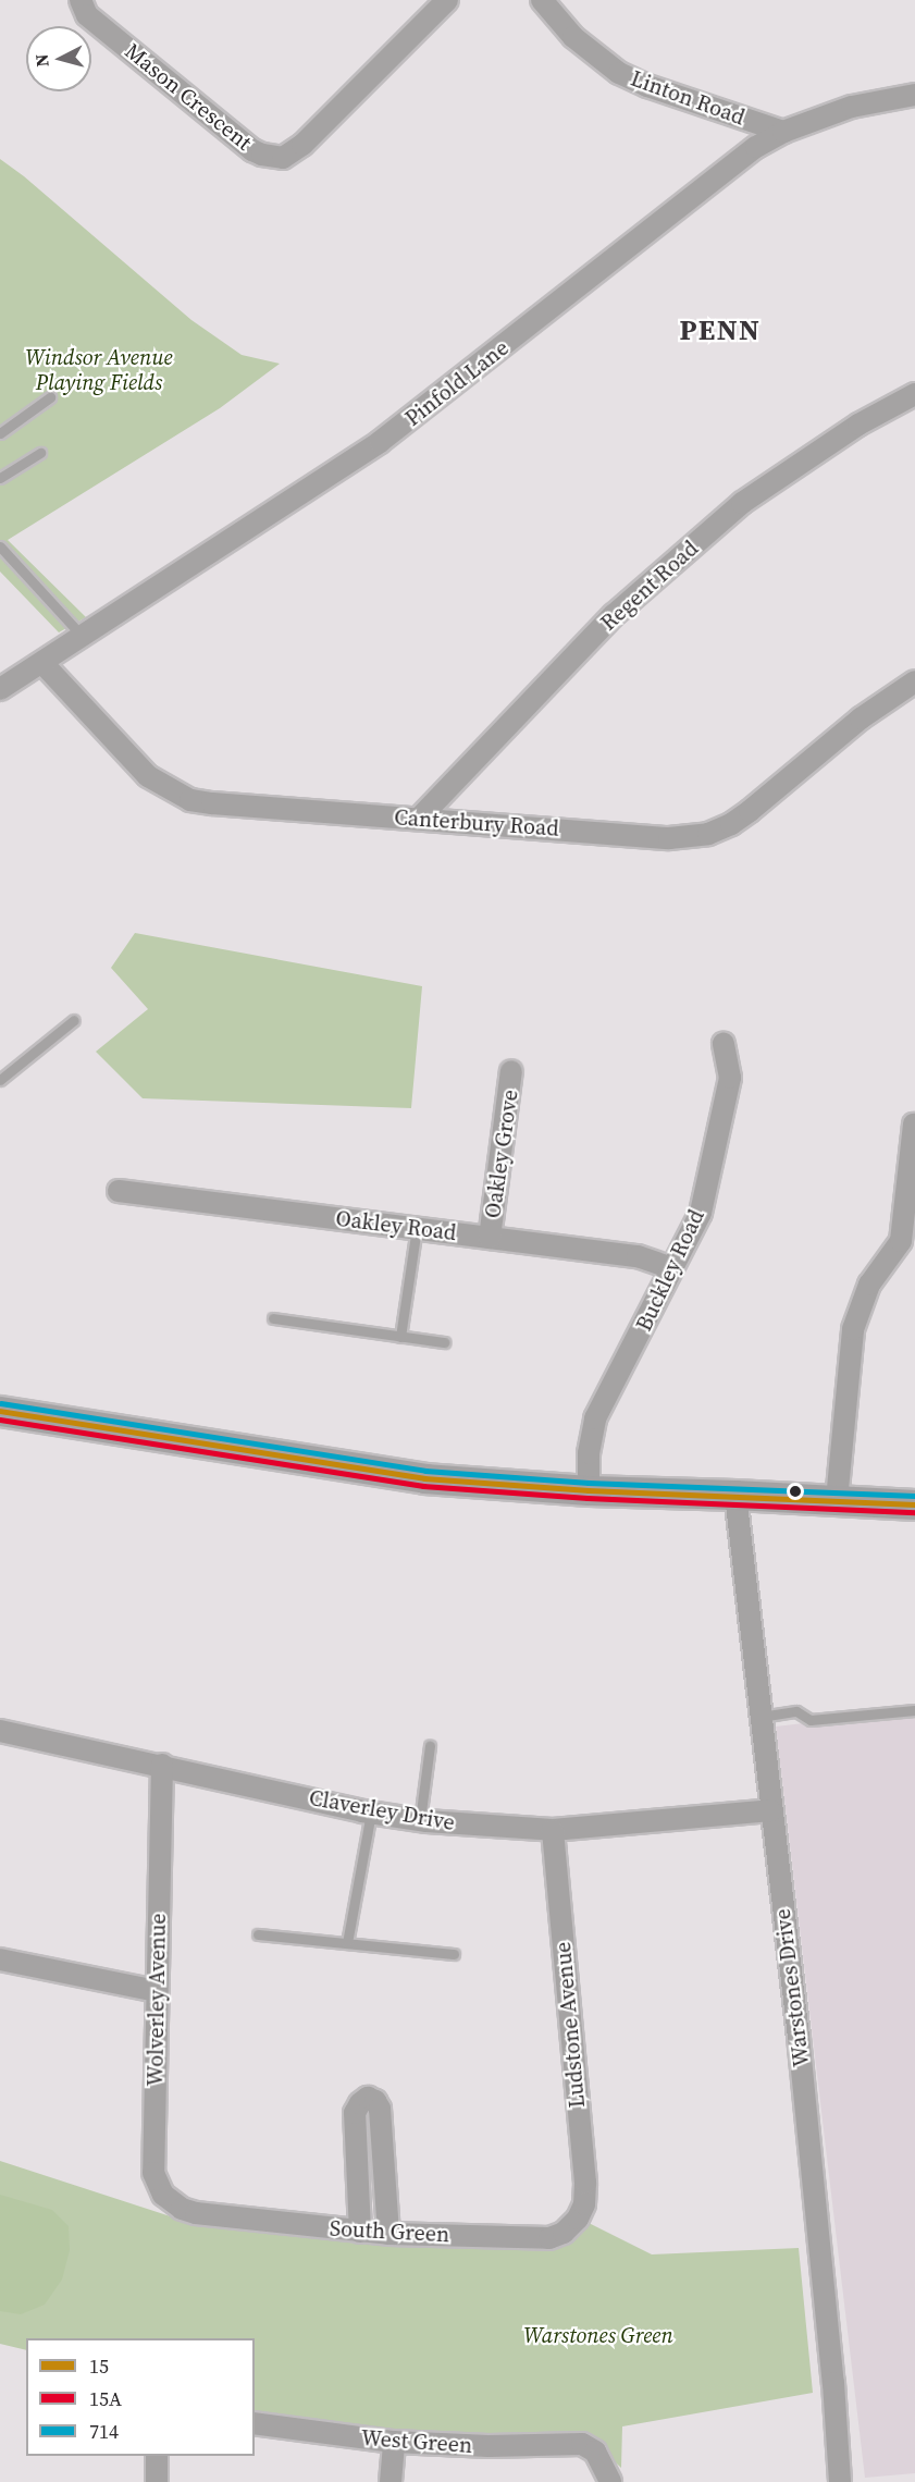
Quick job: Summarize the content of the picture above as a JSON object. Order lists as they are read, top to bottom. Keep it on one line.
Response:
{"streets":{"street":["Mason Crescent","Linton Road","Pinfold Lane","Regent Road","Canterbury Road","Oakley Grove","Oakley Road","Buckley Road","Claverley Drive","Warstones Drive","Wolverley Avenue","Ludstone Avenue","South Green","West Green"]},"crossings":[["Linton Road","Pinfold Lane"],["Pinfold Lane","Canterbury Road"],["Regent Road","Canterbury Road"],["Oakley Grove","Oakley Road"],["Oakley Road","Buckley Road"],["Claverley Drive","Warstones Drive"],["Claverley Drive","Wolverley Avenue"],["Claverley Drive","Ludstone Avenue"],["Wolverley Avenue","South Green"],["Ludstone Avenue","South Green"]],"districts":["PENN"],"parks":["Windsor Avenue Playing Fields","Warstones Green"],"lines":["transit line 714","transit line 15","transit line 15A"],"legend":["15","15A","714"],"north":"left"}
